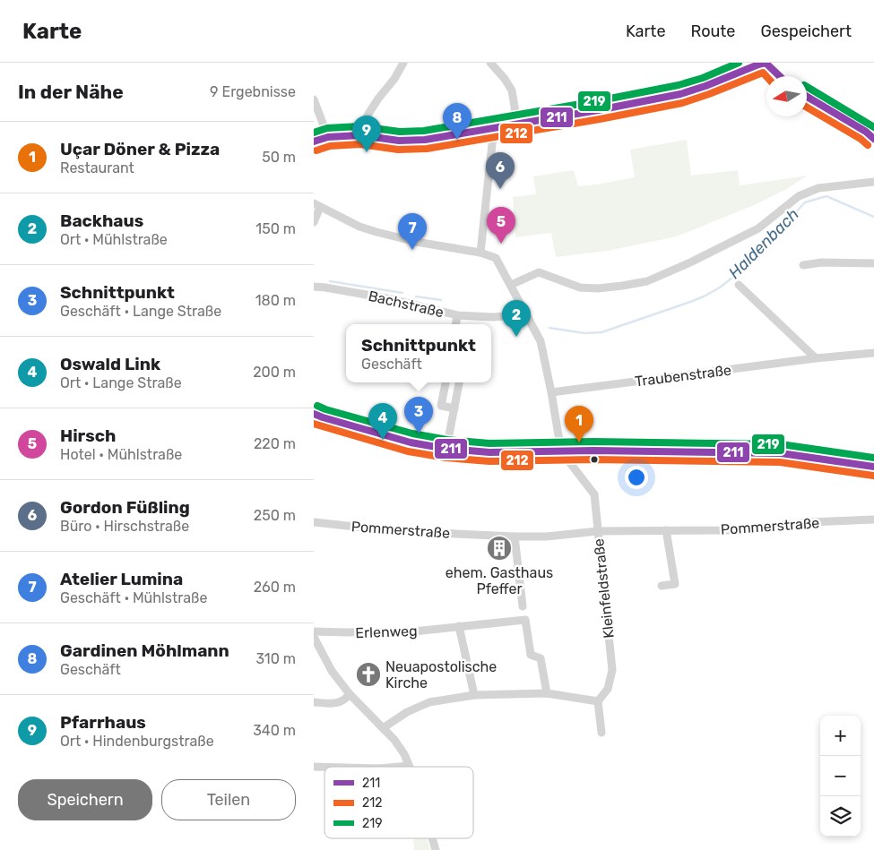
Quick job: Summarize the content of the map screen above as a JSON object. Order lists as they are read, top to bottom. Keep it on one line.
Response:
{"streets":{"street":["Bachstraße","Traubenstraße","Pommerstraße","Kleinfeldstraße","Erlenweg"]},"crossings":[["Pommerstraße","Kleinfeldstraße"]],"water":["Haldenbach"],"places":{"building":["ehem. Gasthaus Pfeffer"],"church":["Neuapostolische Kirche"]},"lines":["transit line 211","transit line 219","transit line 212"],"legend":["211","212","219"],"north":"left","page":{"header":"Karte","nav":["Karte","Route","Gespeichert"],"heading":["In der Nähe","9 Ergebnisse"],"pins":["8","9","6","5","7","2","3","4","1"],"list":[{"mark":"1","name":"Uçar Döner & Pizza","note":"Restaurant","value":"50 m"},{"mark":"2","name":"Backhaus","note":"Ort · Mühlstraße","value":"150 m"},{"mark":"3","name":"Schnittpunkt","note":"Geschäft · Lange Straße","value":"180 m"},{"mark":"4","name":"Oswald Link","note":"Ort · Lange Straße","value":"200 m"},{"mark":"5","name":"Hirsch","note":"Hotel · Mühlstraße","value":"220 m"},{"mark":"6","name":"Gordon Füßling","note":"Büro · Hirschstraße","value":"250 m"},{"mark":"7","name":"Atelier Lumina","note":"Geschäft · Mühlstraße","value":"260 m"},{"mark":"8","name":"Gardinen Möhlmann","note":"Geschäft","value":"310 m"},{"mark":"9","name":"Pfarrhaus","note":"Ort · Hindenburgstraße","value":"340 m"}],"popup":["Schnittpunkt","Geschäft"],"map_buttons":["+","−"],"buttons":["Speichern","Teilen"]}}
